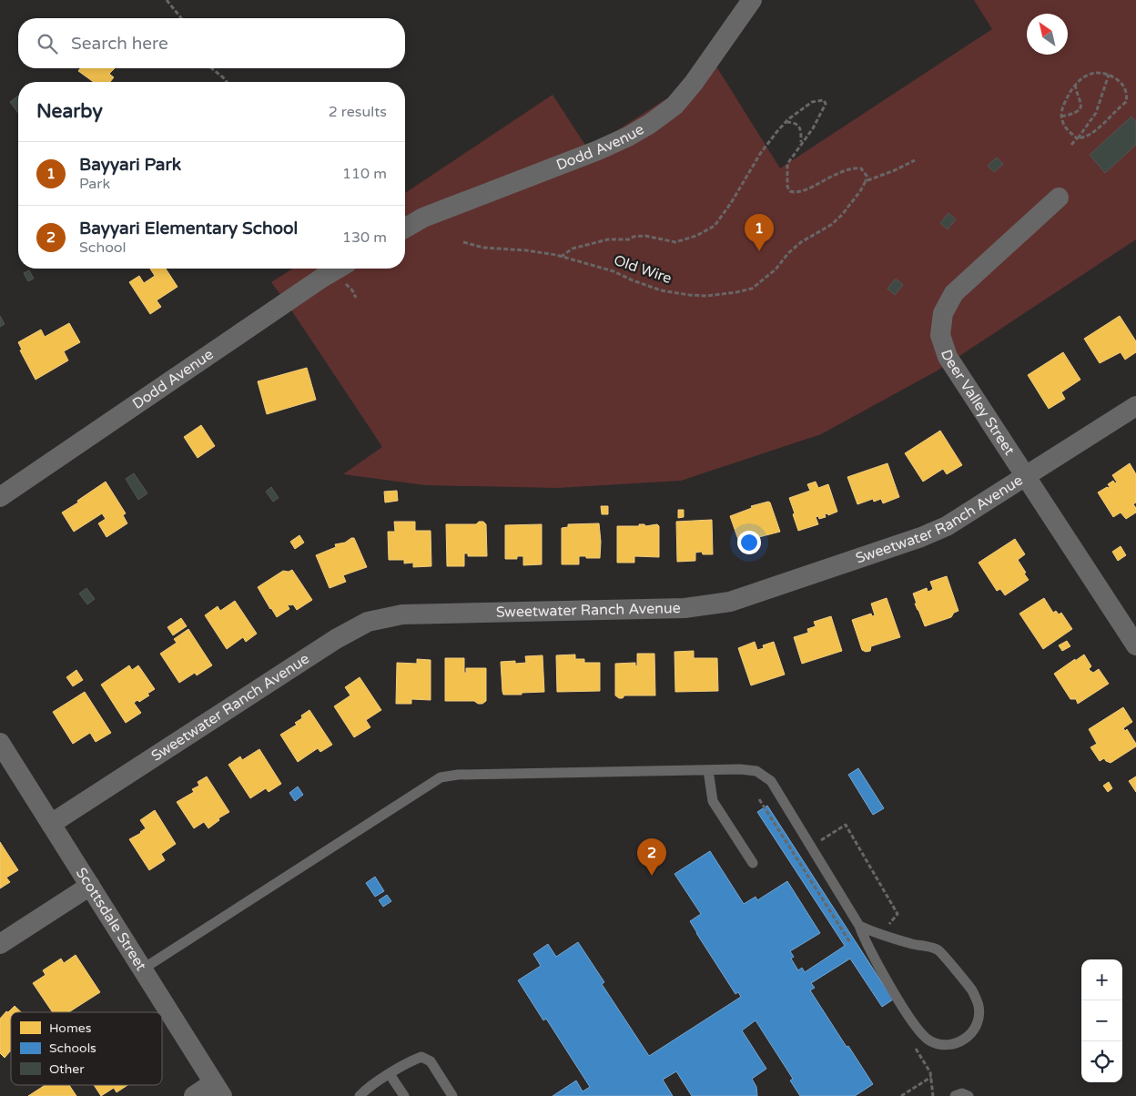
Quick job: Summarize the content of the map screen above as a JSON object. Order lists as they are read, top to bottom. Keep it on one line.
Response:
{"streets":{"street":["Dodd Avenue","Deer Valley Street","Sweetwater Ranch Avenue","Scottsdale Street"],"path":["Old Wire"]},"crossings":[["Deer Valley Street","Sweetwater Ranch Avenue"],["Sweetwater Ranch Avenue","Scottsdale Street"]],"legend":["Homes","Schools","Other"],"north":"top left","page":{"search":"Search here","heading":["Nearby","2 results"],"list":[{"mark":"1","name":"Bayyari Park","note":"Park","value":"110 m"},{"mark":"2","name":"Bayyari Elementary School","note":"School","value":"130 m"}],"pins":["1","2"],"map_buttons":["+","−"]}}
